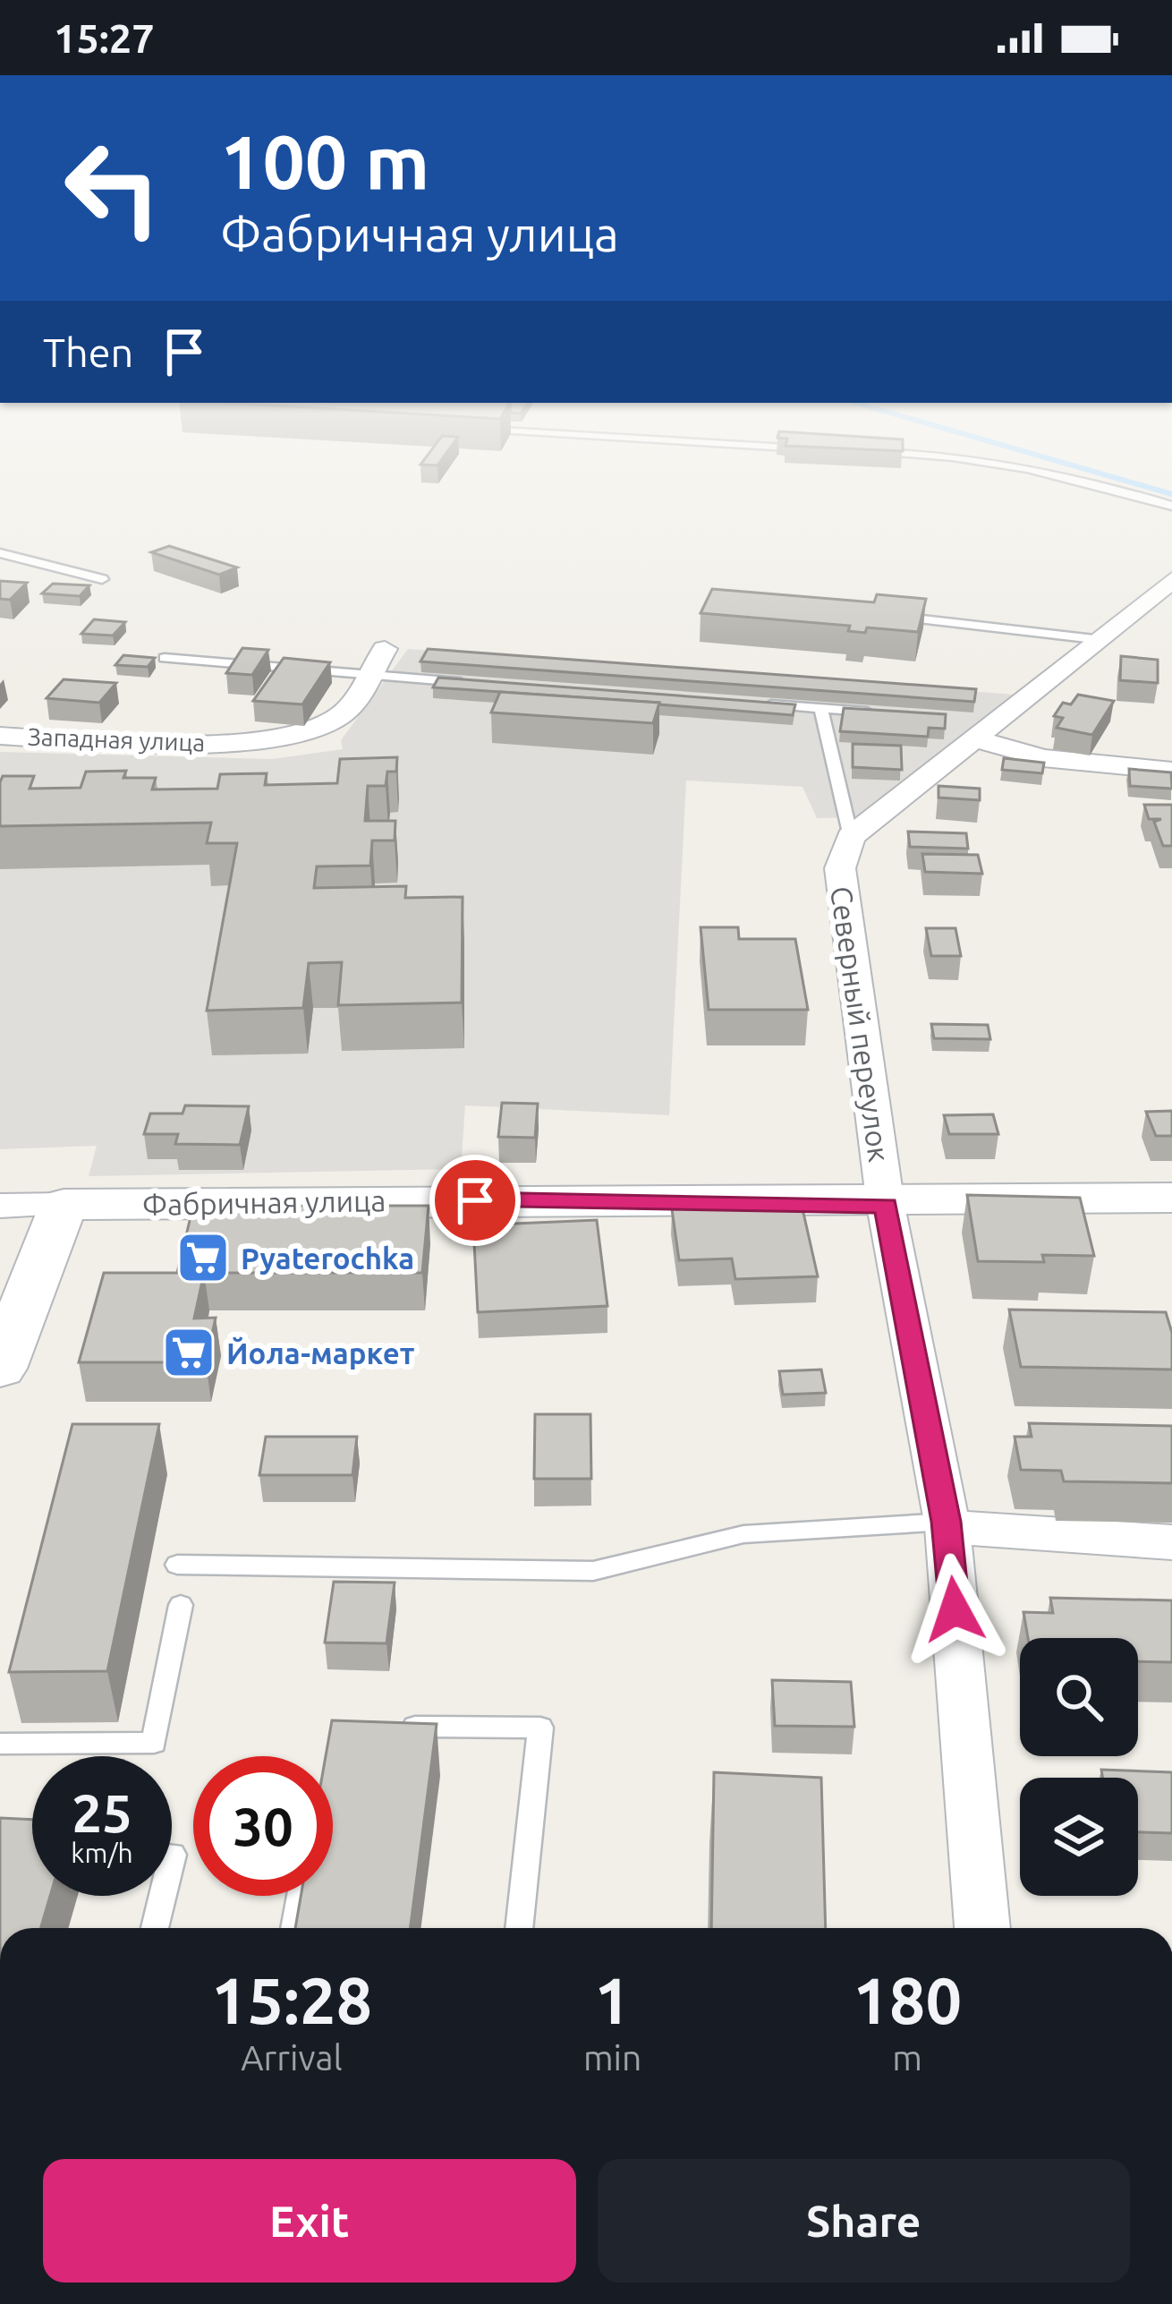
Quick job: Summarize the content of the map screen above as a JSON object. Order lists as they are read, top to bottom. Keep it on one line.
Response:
{"streets":{"street":["Западная улица","Северный переулок","Фабричная улица"]},"crossings":[["Северный переулок","Фабричная улица"]],"places":{"supermarket":["Pyaterochka","Йола-маркет"]},"page":{"status":"15:27","turn":["100 m","Фабричная улица"],"then":"Then","speed":"25 km/h","limit":"30","eta":["15:28","Arrival","1","min","180","m"],"buttons":["Exit","Share"]}}
